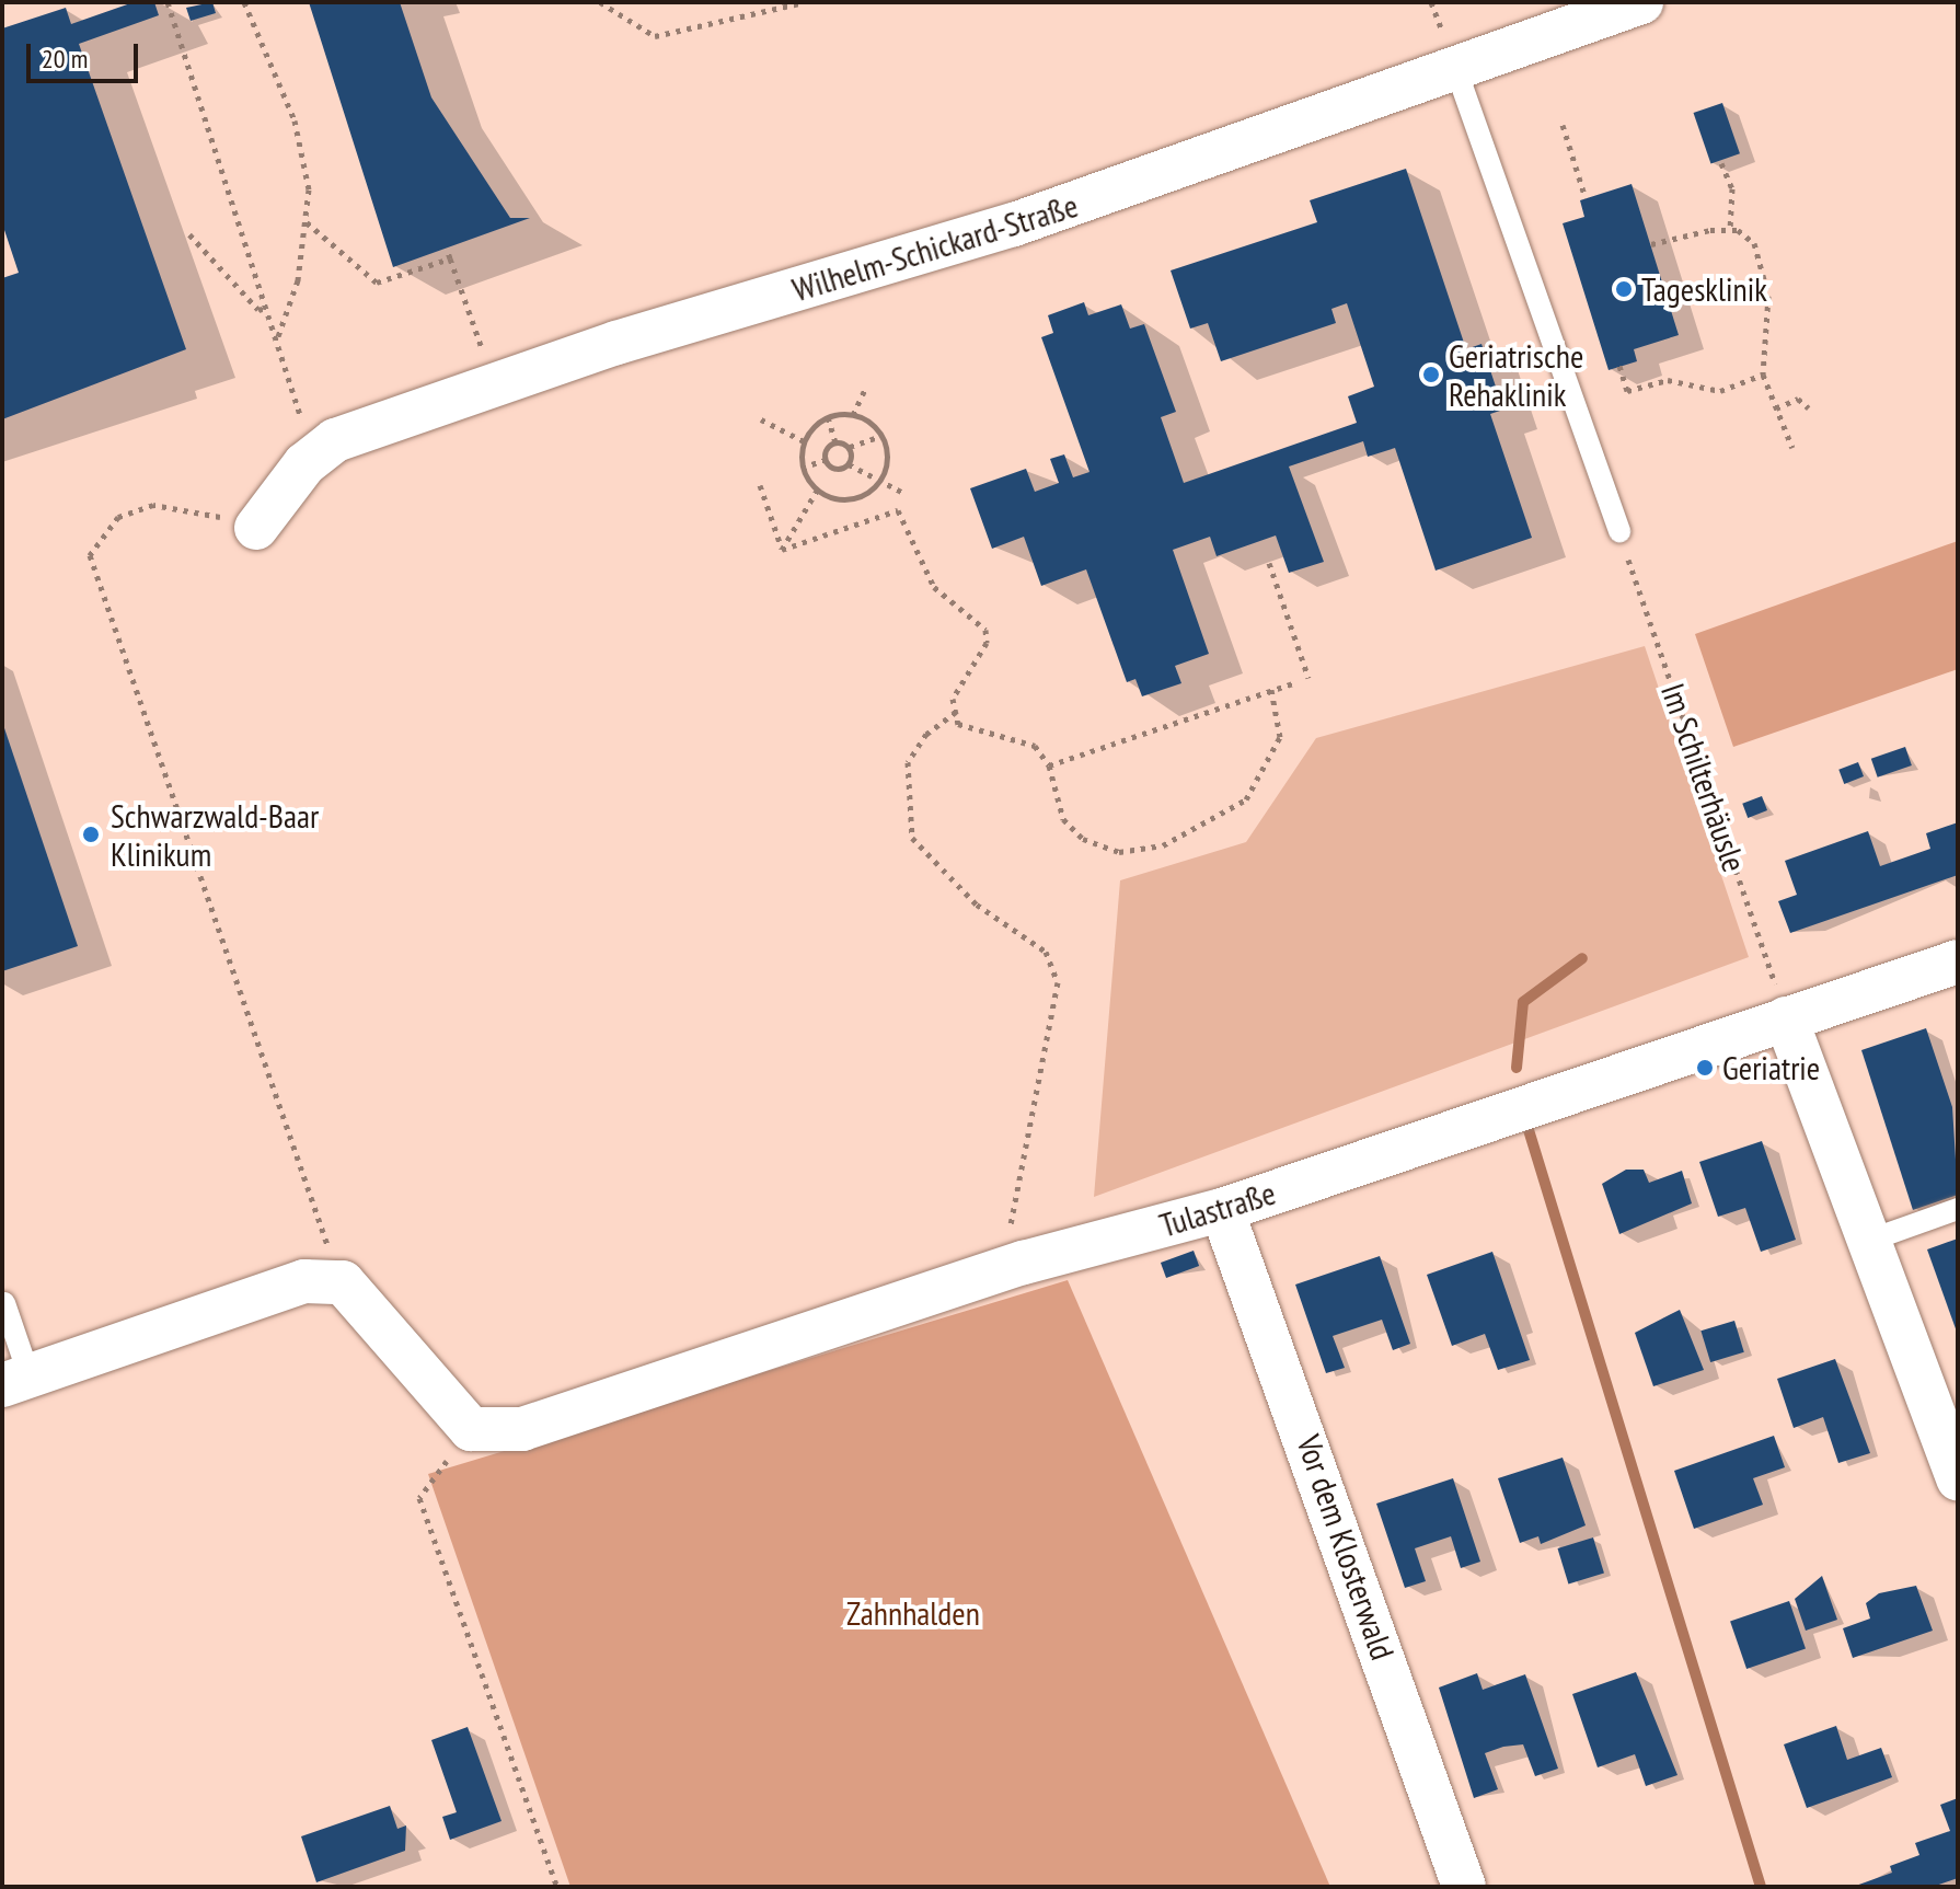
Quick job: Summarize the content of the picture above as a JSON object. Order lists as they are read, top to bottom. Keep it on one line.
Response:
{"streets":{"street":["Wilhelm-Schickard-Straße","Tulastraße","Vor dem Klosterwald"],"path":["Im Schilterhäusle"]},"crossings":[["Im Schilterhäusle","Tulastraße"],["Tulastraße","Vor dem Klosterwald"]],"parks":["Zahnhalden"],"places":["Tagesklinik","Geriatrische Rehaklinik","Schwarzwald-Baar Klinikum","Geriatrie"],"scale_bar":"20 m"}
